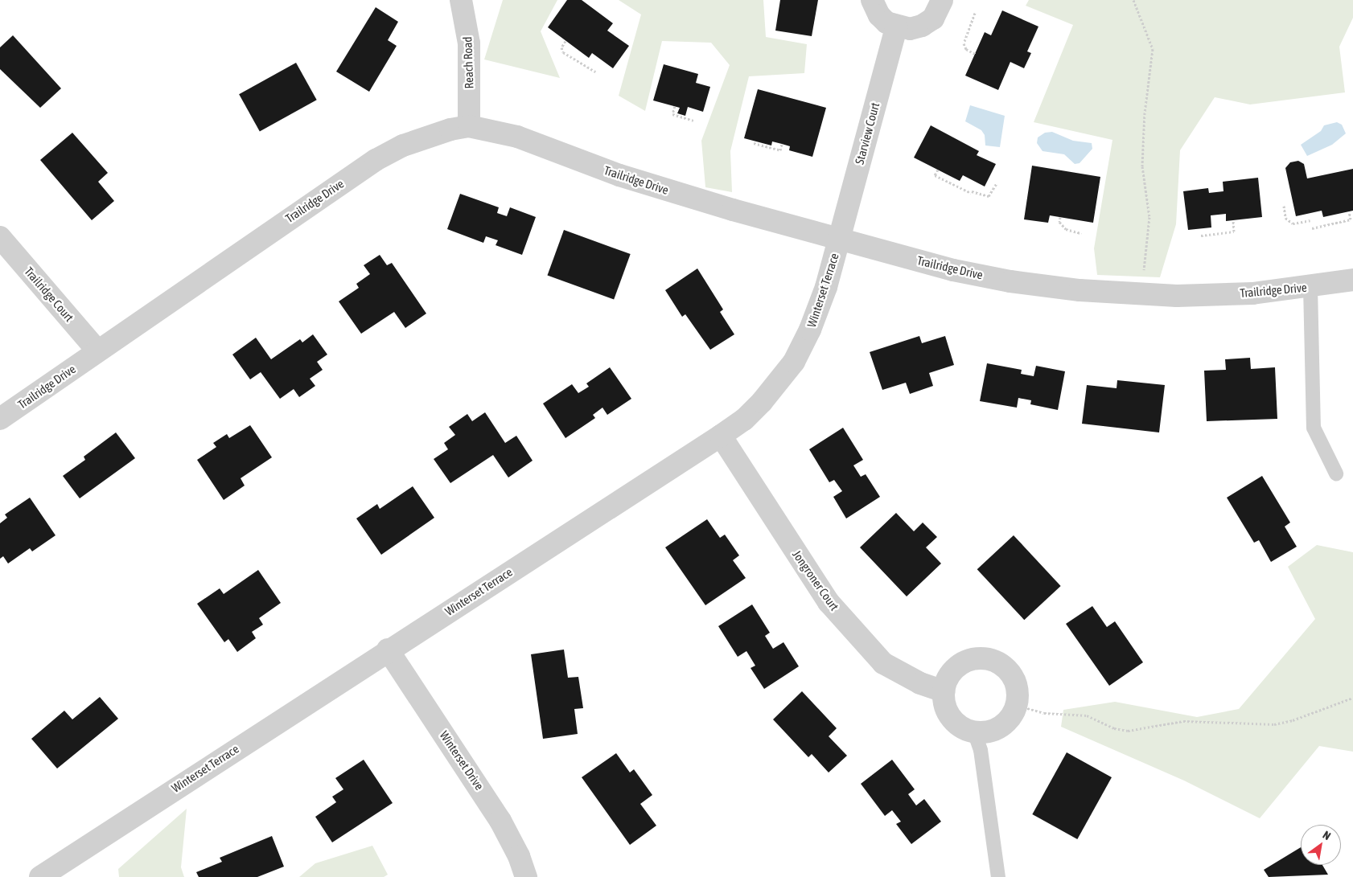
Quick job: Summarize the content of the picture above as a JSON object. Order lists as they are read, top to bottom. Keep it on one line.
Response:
{"streets":{"street":["Reach Road","Starview Court","Trailridge Drive","Winterset Terrace","Trailridge Court","Jongroner Court","Winterset Drive"]},"crossings":[["Reach Road","Trailridge Drive"],["Starview Court","Trailridge Drive"],["Starview Court","Winterset Terrace"],["Trailridge Drive","Winterset Terrace"],["Trailridge Drive","Trailridge Court"],["Winterset Terrace","Jongroner Court"],["Winterset Terrace","Winterset Drive"]],"north":"top right"}
